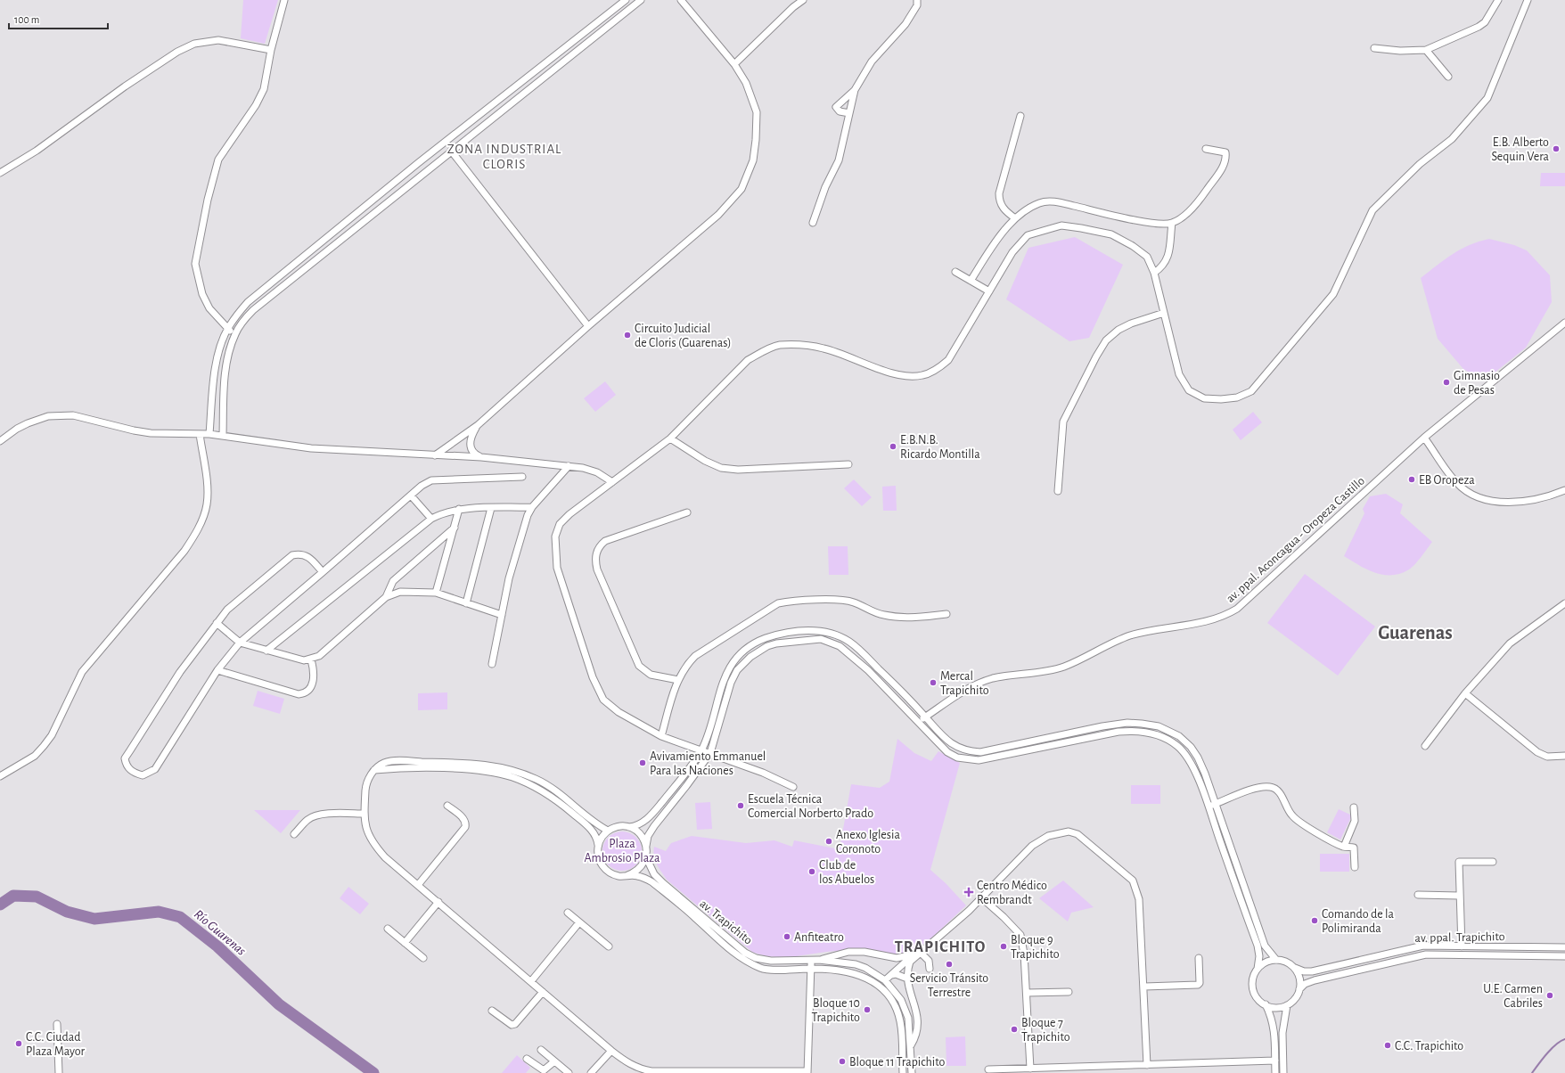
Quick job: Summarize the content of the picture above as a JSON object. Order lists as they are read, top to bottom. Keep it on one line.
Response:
{"streets":{"street":["av. ppal. Aconcagua - Oropeza Castillo","av. Trapichito","av. ppal. Trapichito"]},"districts":["ZONA INDUSTRIAL CLORIS","Guarenas","TRAPICHITO"],"water":["Río Guarenas"],"parks":["Plaza Ambrosio Plaza"],"places":{"other":["E.B. Alberto Sequin Vera","Circuito Judicial de Cloris (Guarenas)","Gimnasio de Pesas","E.B.N.B. Ricardo Montilla","EB Oropeza","Mercal Trapichito","Avivamiento Emmanuel Para las Naciones","Escuela Técnica Comercial Norberto Prado","Anexo Iglesia Coronoto","Club de los Abuelos","Comando de la Polimiranda","Anfiteatro","Bloque 9 Trapichito","Servicio Tránsito Terrestre","U.E. Carmen Cabriles","Bloque 10 Trapichito","Bloque 7 Trapichito","C.C. Ciudad Plaza Mayor","C.C. Trapichito","Bloque 11 Trapichito"],"health":["Centro Médico Rembrandt"]},"scale_bar":"100 m"}
